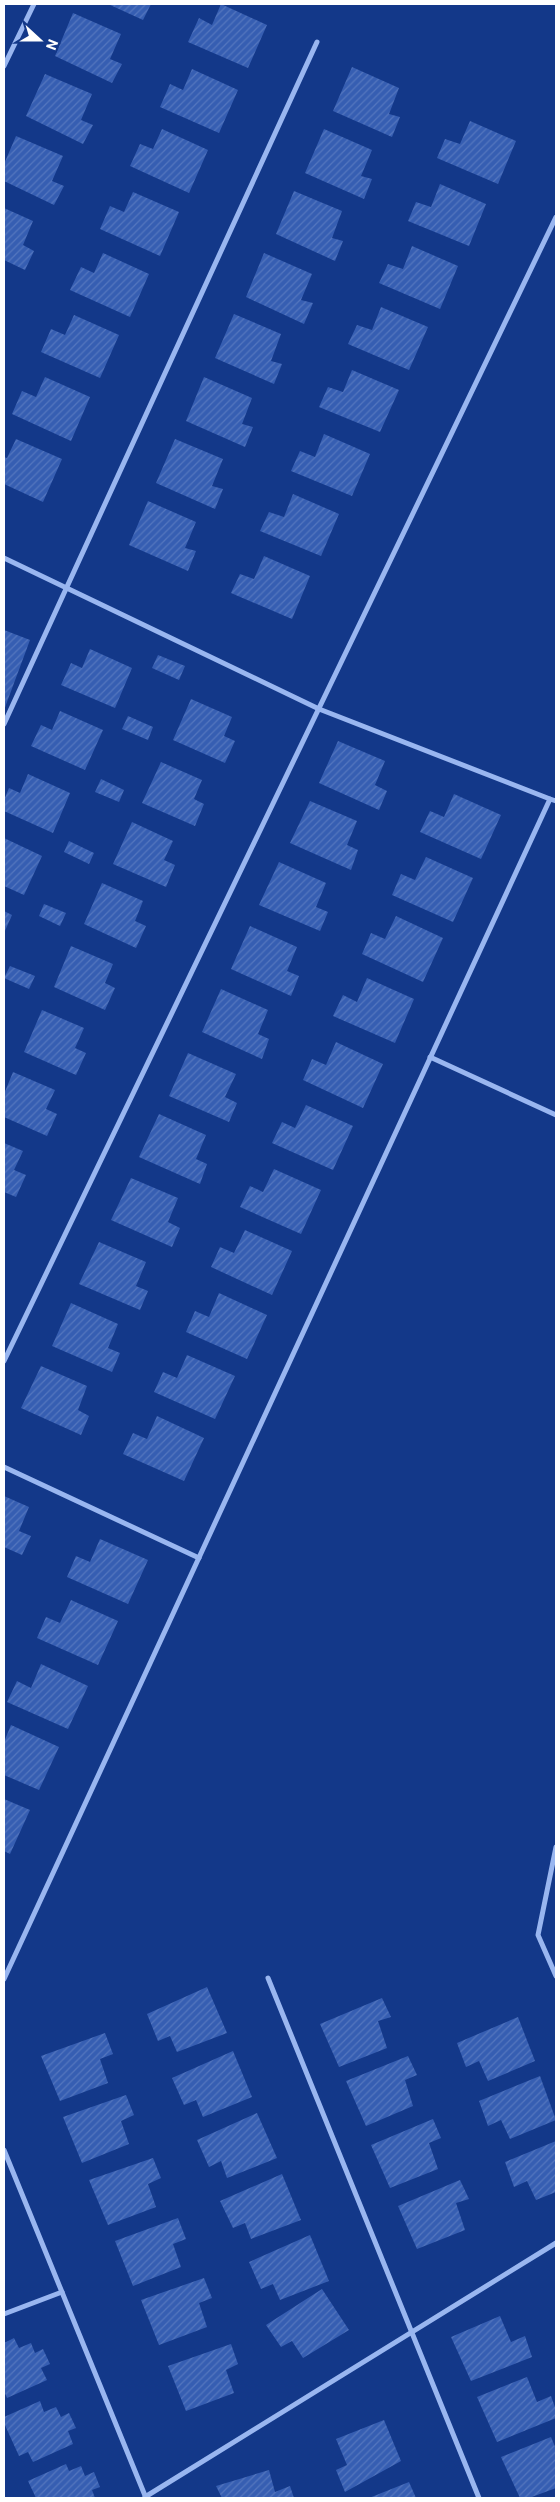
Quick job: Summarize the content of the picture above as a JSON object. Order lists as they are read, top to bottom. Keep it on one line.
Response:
{"north":"right"}
